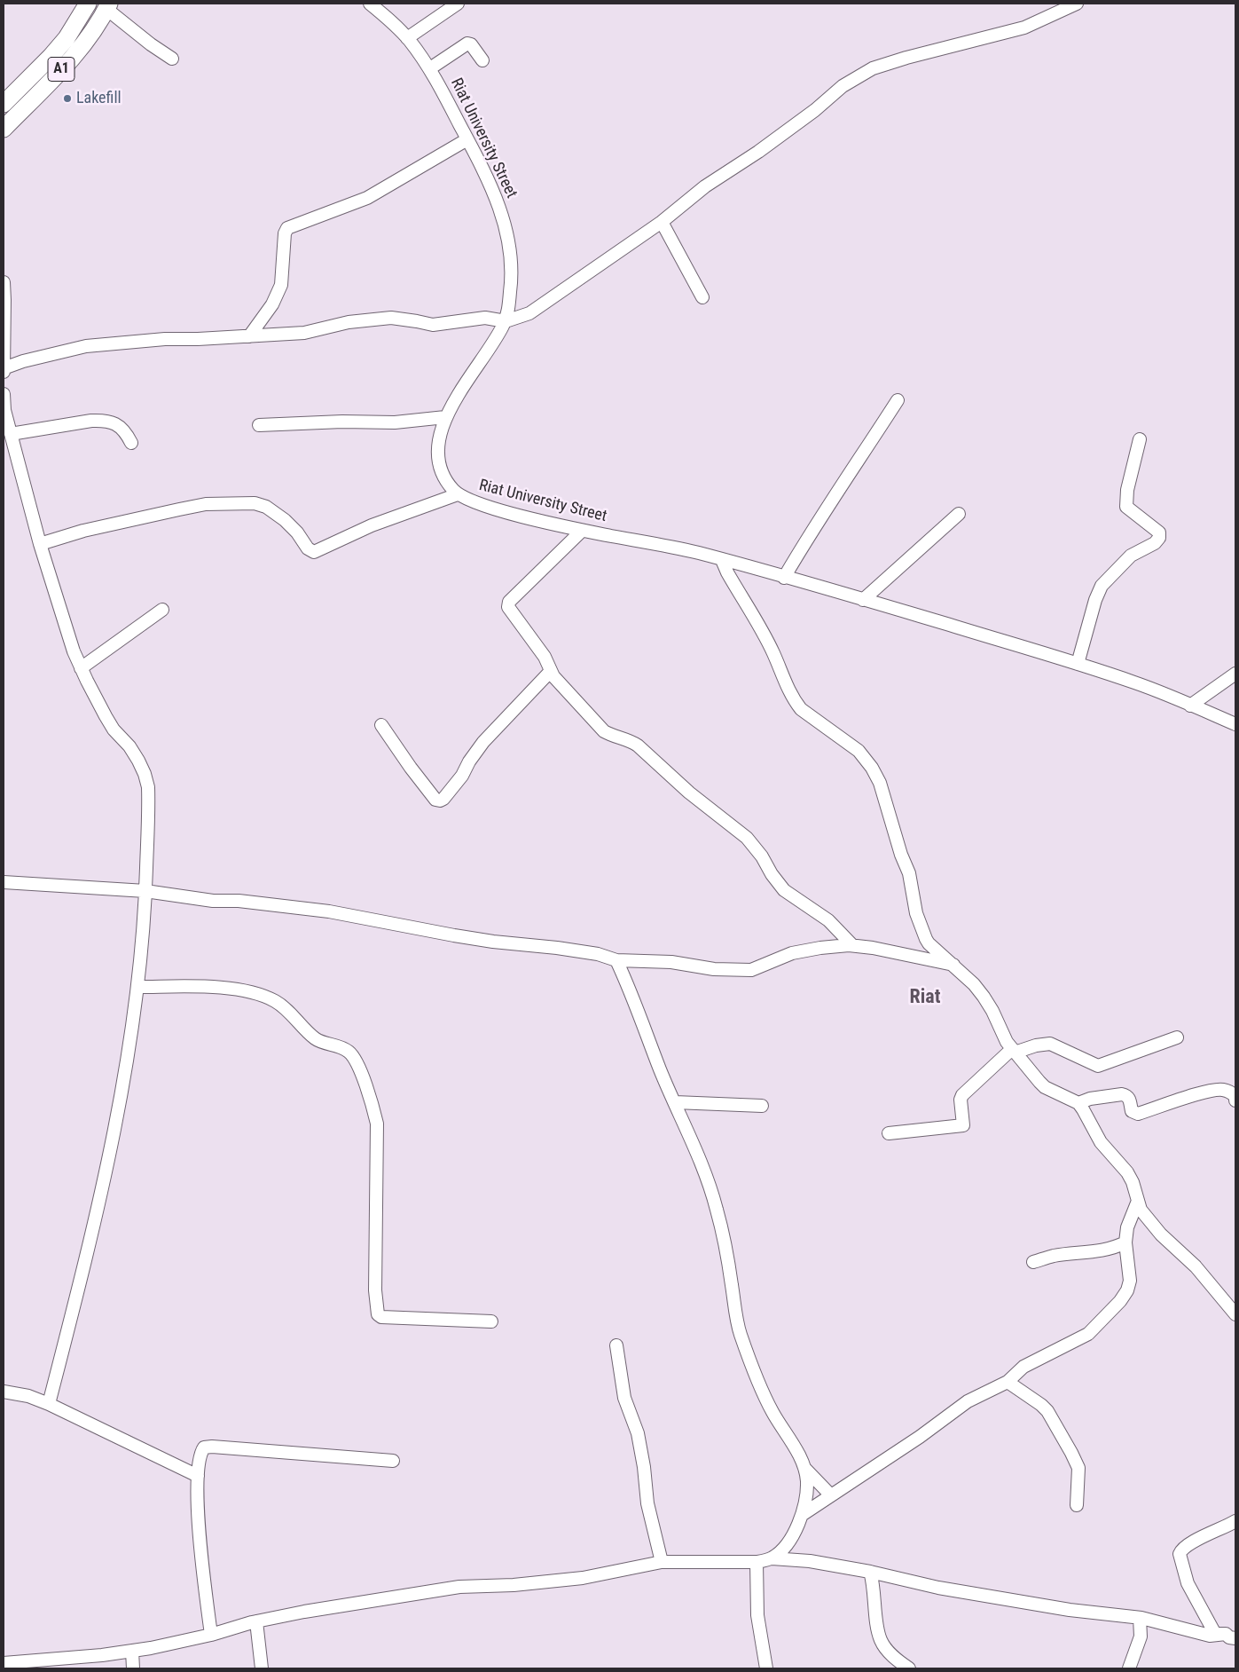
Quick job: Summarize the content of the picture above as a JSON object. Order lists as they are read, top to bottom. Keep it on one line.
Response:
{"streets":{"highway":["A1"],"street":["Riat University Street"]},"districts":["Riat"],"places":["Lakefill"]}
